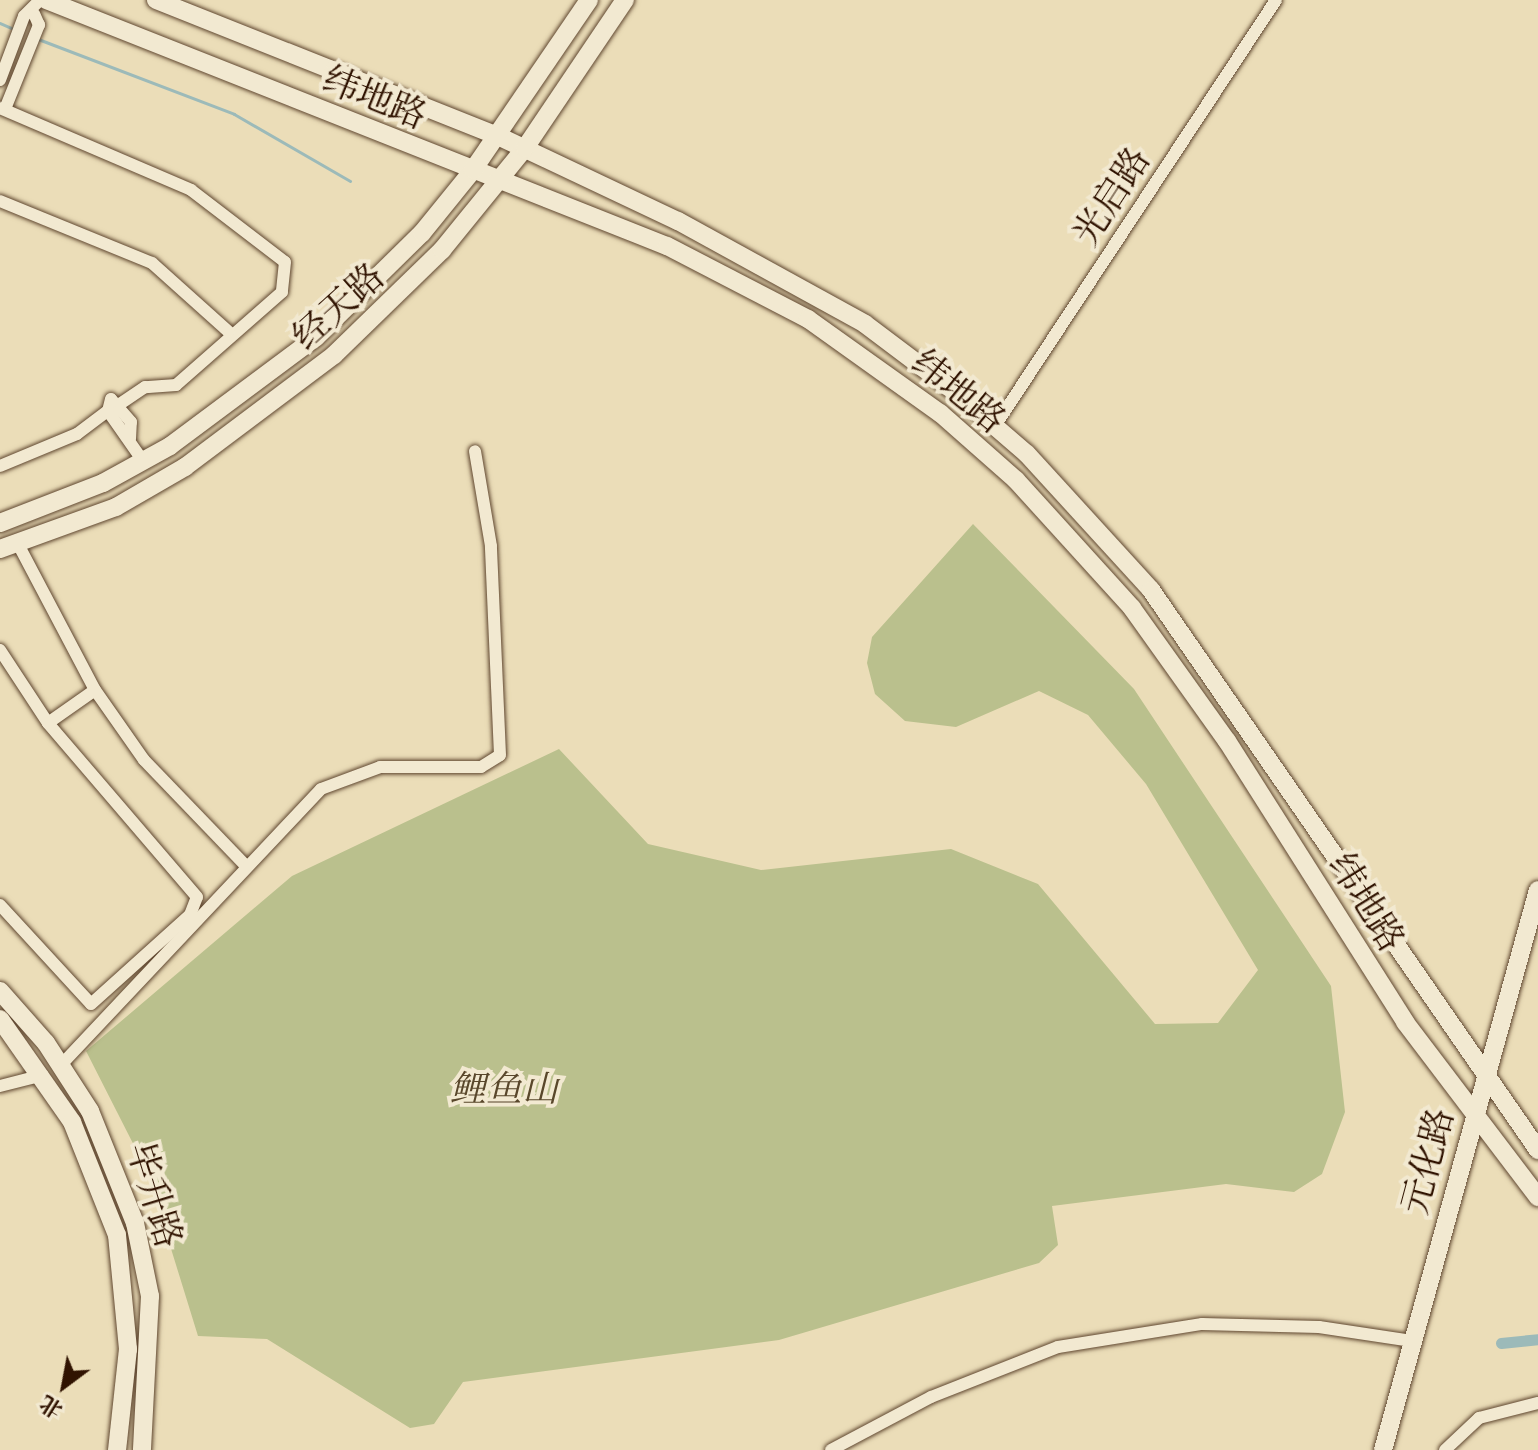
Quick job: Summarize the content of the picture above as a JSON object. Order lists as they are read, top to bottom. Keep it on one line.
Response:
{"streets":{"main road":["纬地路","经天路","元化路","毕升路"],"street":["光启路"]},"crossings":[["纬地路","光启路"],["纬地路","经天路"],["纬地路","元化路"]],"parks":["鲤鱼山"],"north":"bottom left"}
